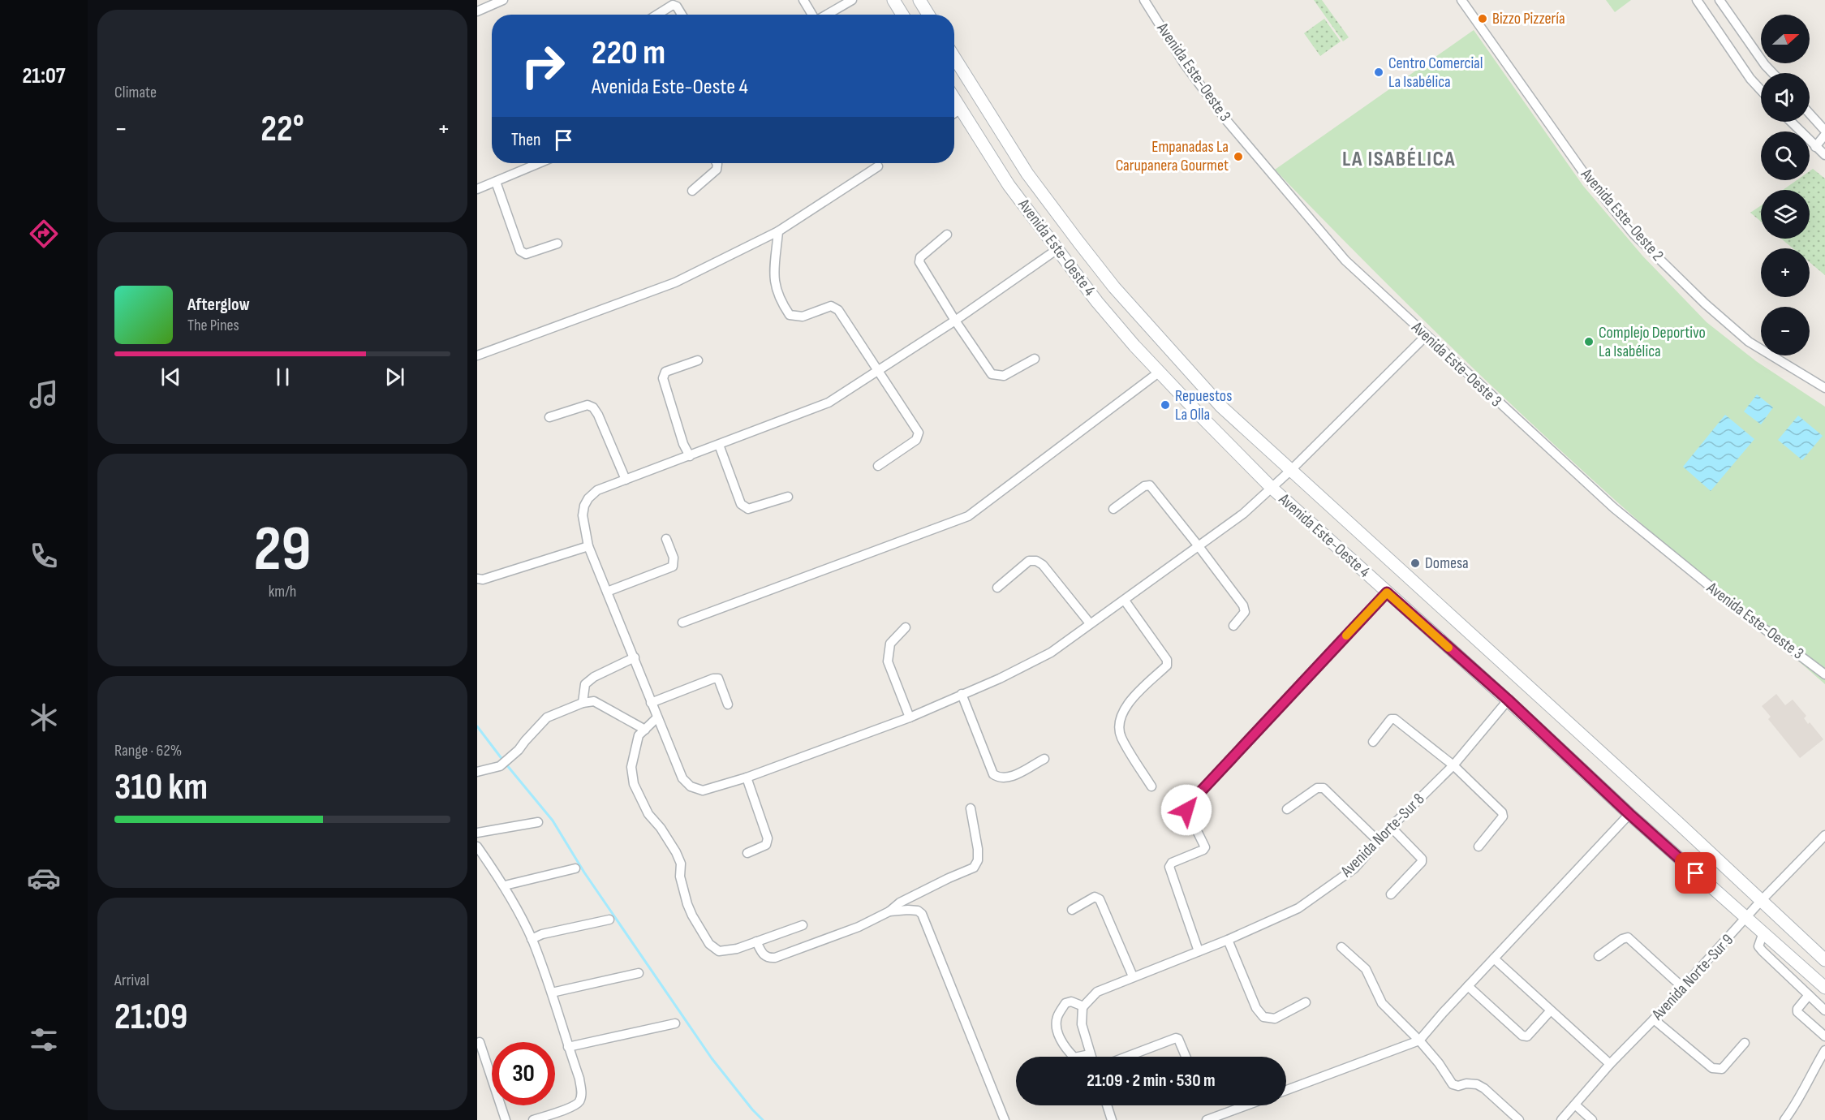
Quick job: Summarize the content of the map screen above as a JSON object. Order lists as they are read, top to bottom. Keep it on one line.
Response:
{"streets":{"main road":["Avenida Este-Oeste 4"],"street":["Avenida Este-Oeste 3","Avenida Este-Oeste 2","Avenida Norte-Sur 8","Avenida Norte-Sur 9"]},"crossings":[["Avenida Este-Oeste 4","Avenida Norte-Sur 8"],["Avenida Este-Oeste 4","Avenida Norte-Sur 9"]],"districts":["LA ISABÉLICA"],"places":["Bizzo Pizzería","Centro Comercial La Isabélica","Empanadas La Carupanera Gourmet","Complejo Deportivo La Isabélica","Repuestos La Olla","Domesa"],"north":"right","page":{"tabs":"21:07","tile":["Climate",["29","km/h"],["Range · 62%","310 km"],["Arrival","21:09"]],"map_buttons":["+","−"],"turn":["220 m","Avenida Este-Oeste 4"],"heat":["−","22°","+"],"then":"Then","song":["Afterglow","The Pines"],"limit":"30","trip":"21:09 · 2 min · 530 m"}}
